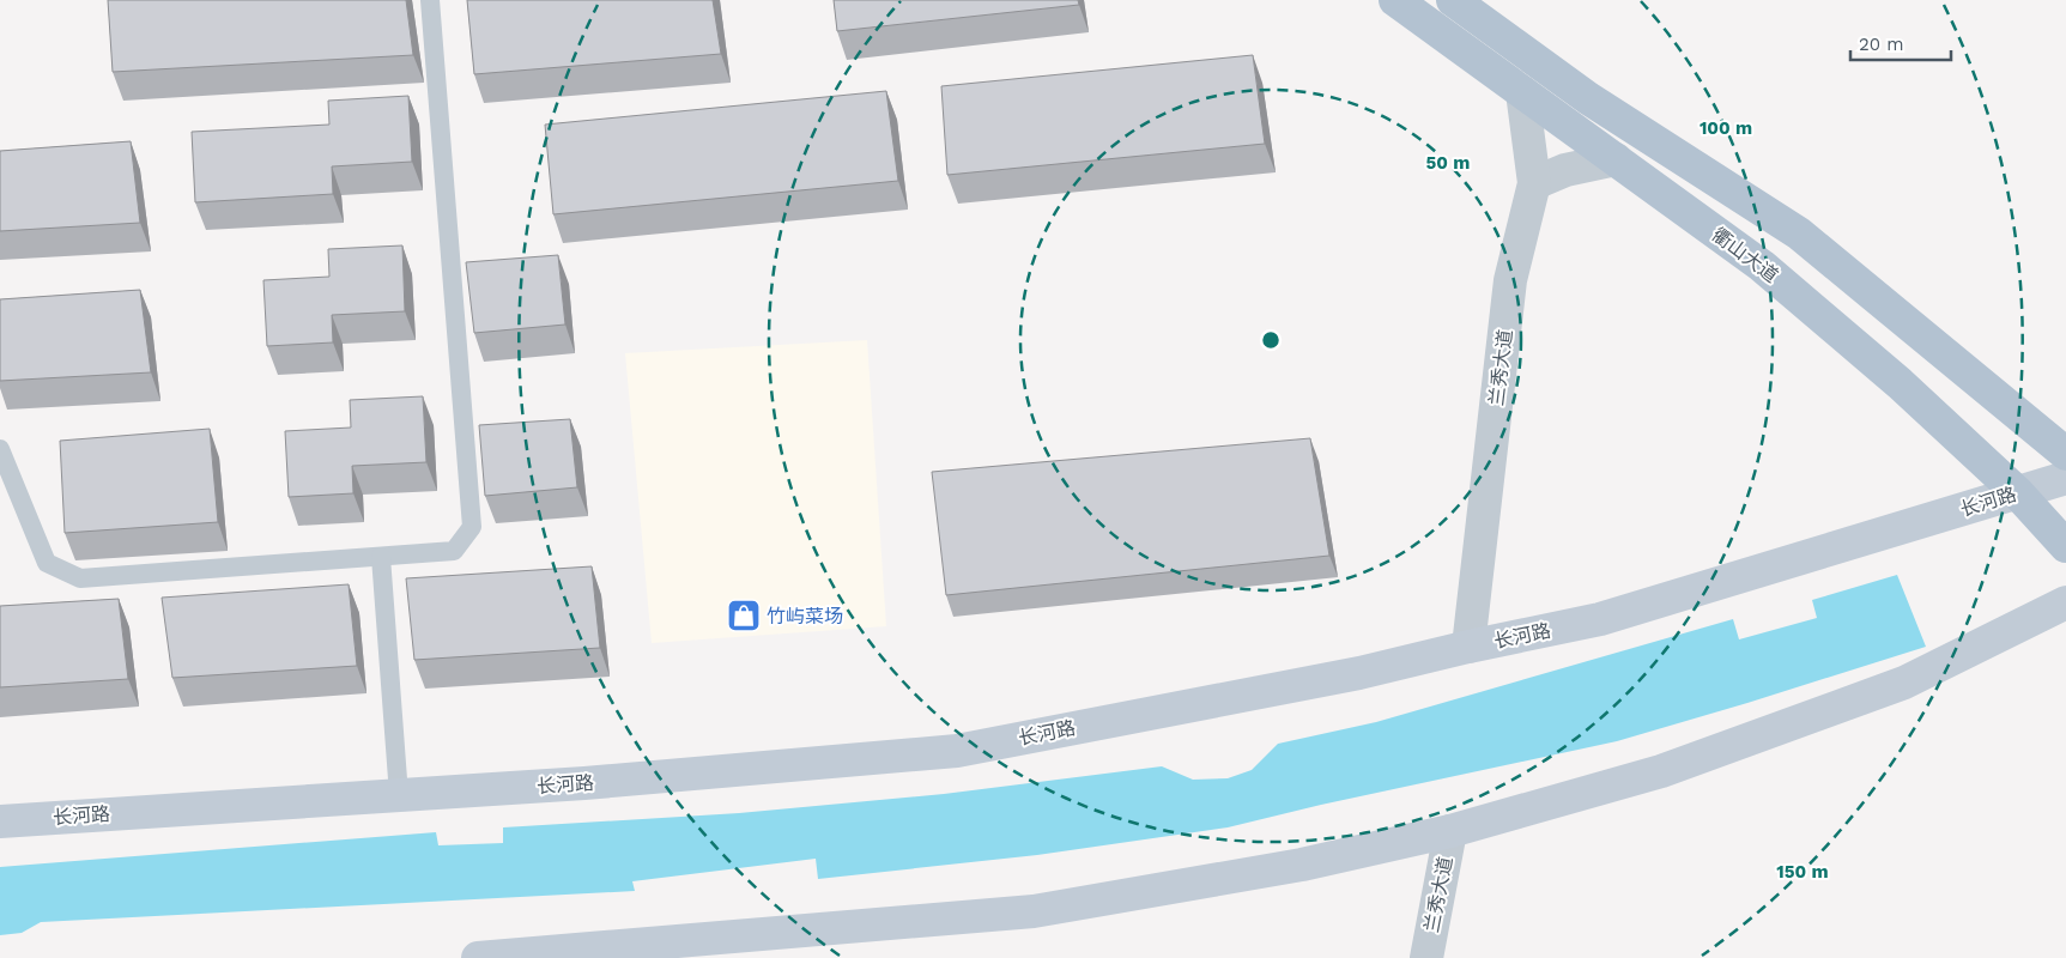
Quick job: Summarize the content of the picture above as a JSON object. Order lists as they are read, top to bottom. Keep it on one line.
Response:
{"streets":{"main road":["衢山大道","长河路"],"street":["兰秀大道"]},"crossings":[["衢山大道","兰秀大道"],["衢山大道","长河路"],["兰秀大道","长河路"]],"places":{"shop":["竹屿菜场"]},"scale_bar":"20 m","rings":["100 m","50 m","150 m"]}
